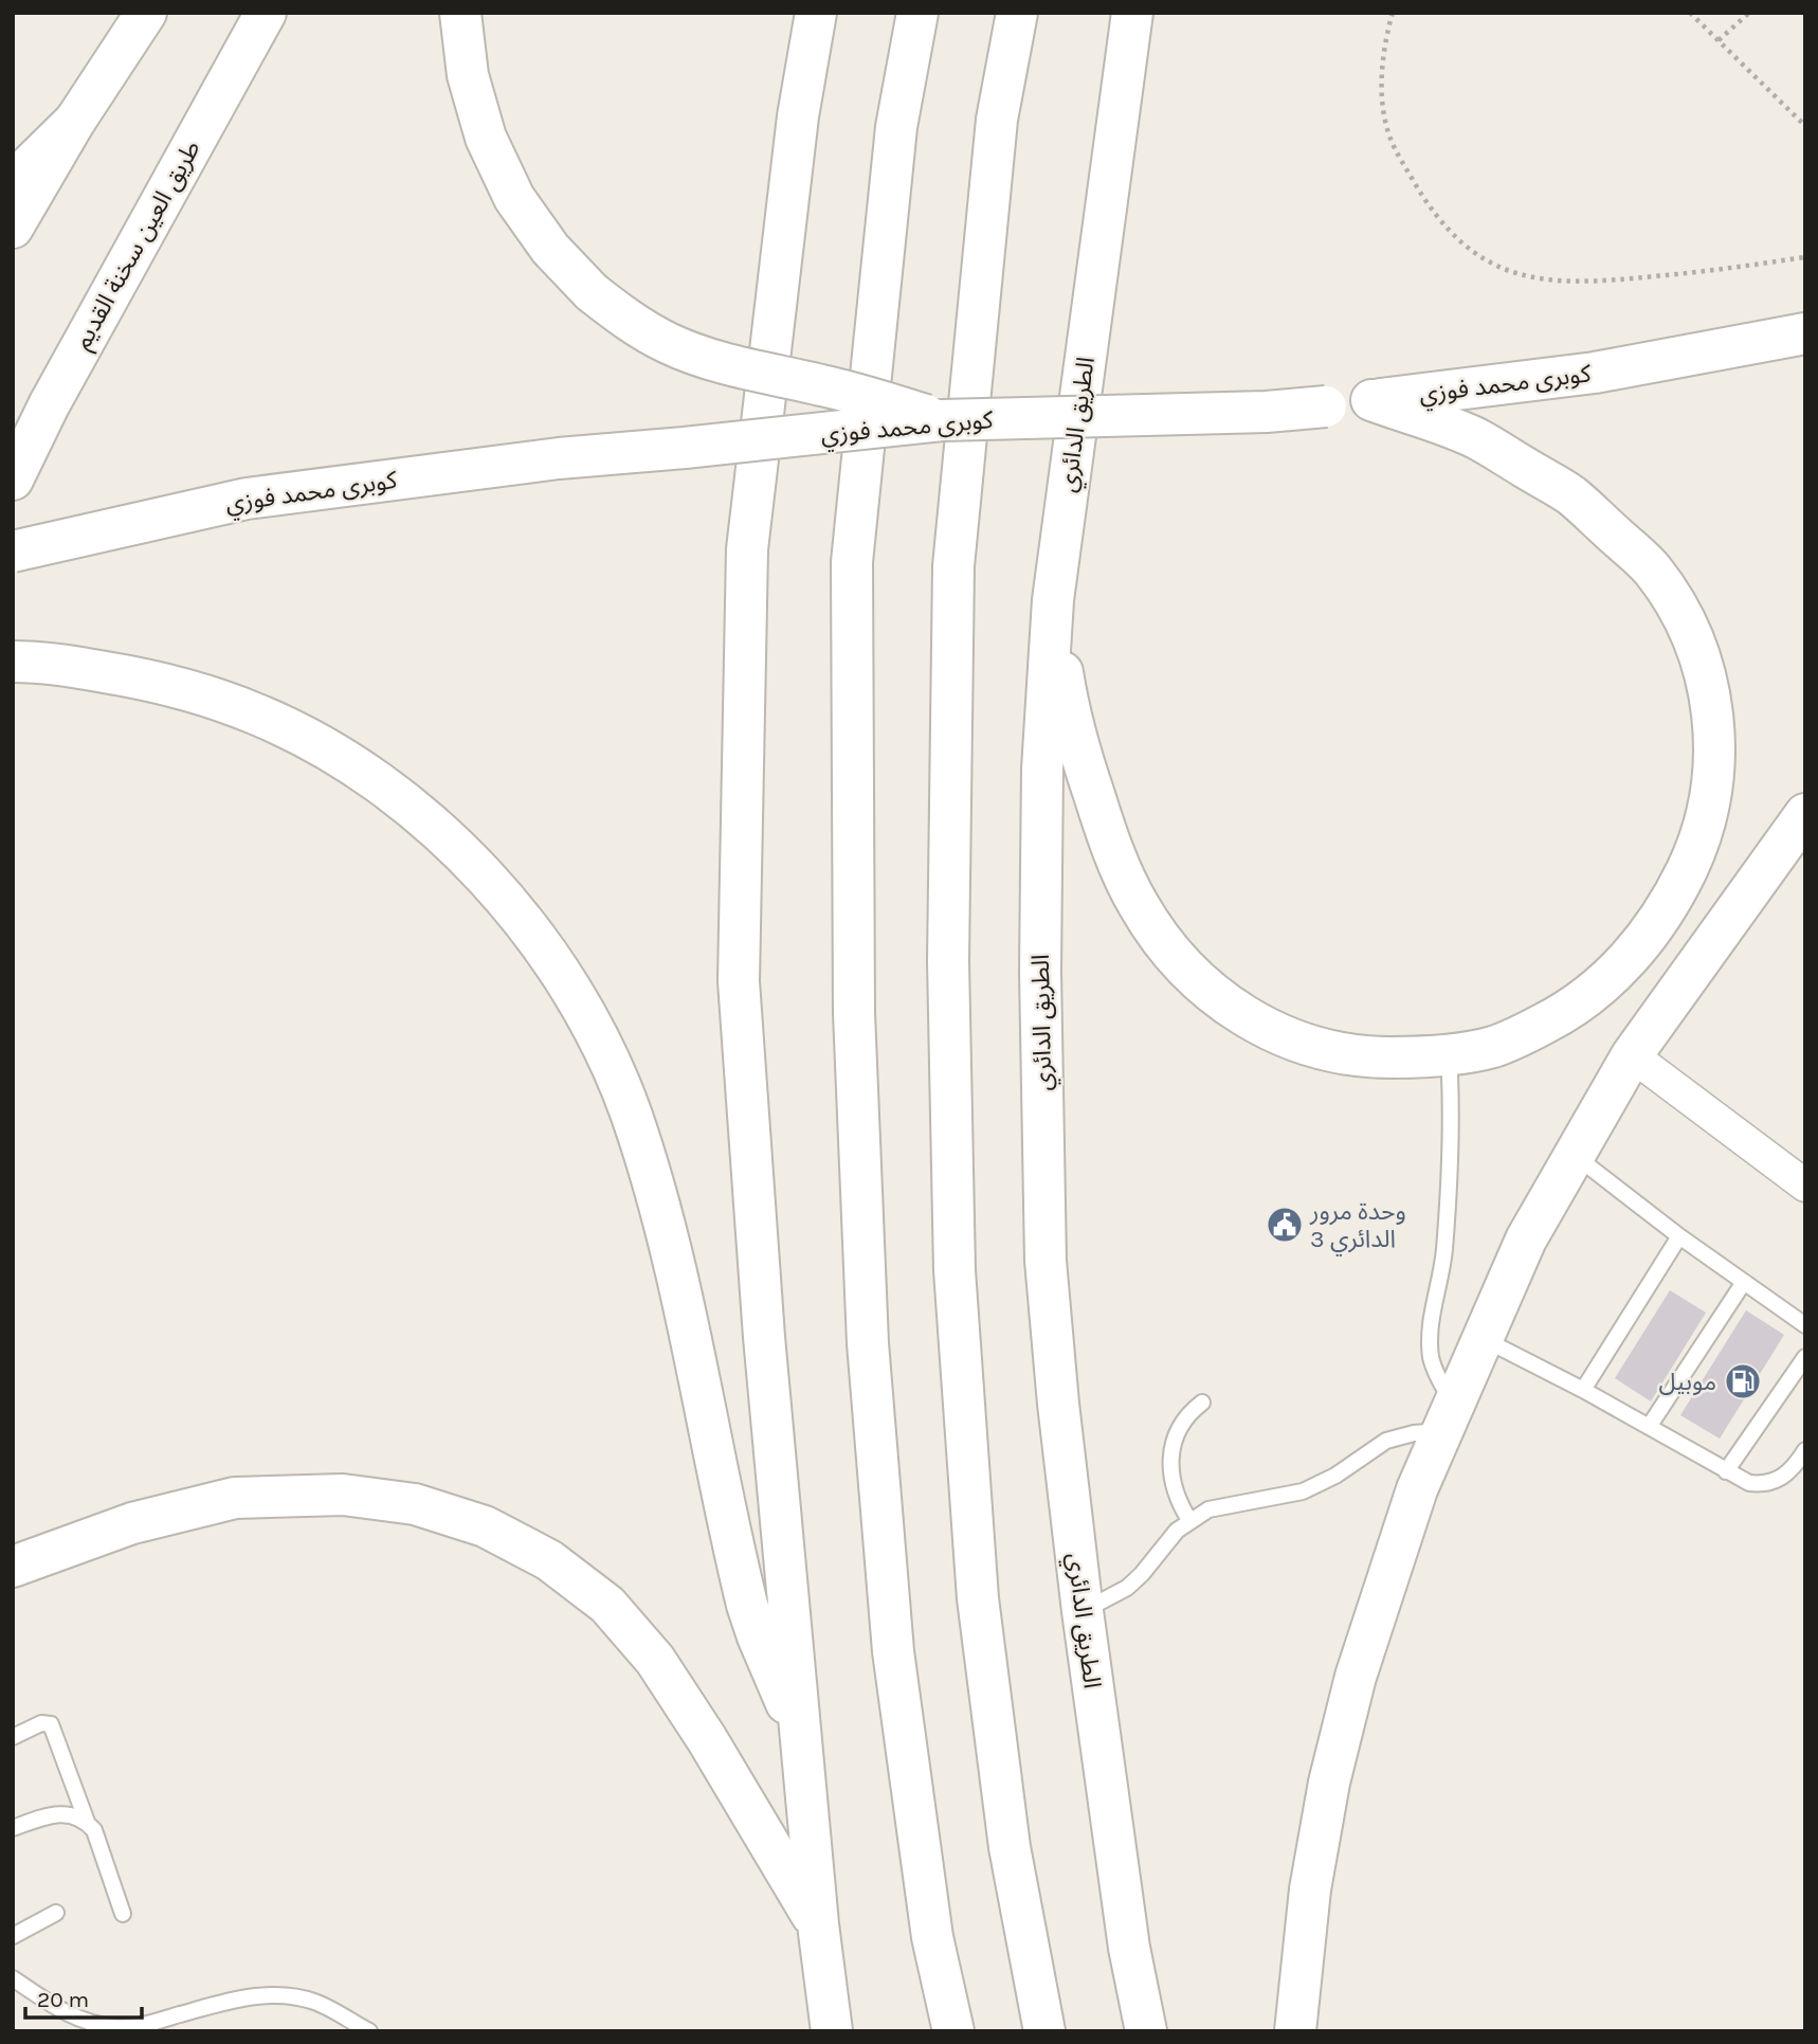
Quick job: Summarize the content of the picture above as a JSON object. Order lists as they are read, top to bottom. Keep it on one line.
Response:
{"streets":{"main road":["طريق العين سخنة القديم","كوبرى محمد فوزي","الطريق الدائري"]},"places":{"public building":["وحدة مرور الدائري 3"],"fuel station":["موبيل"]},"scale_bar":"20 m"}
